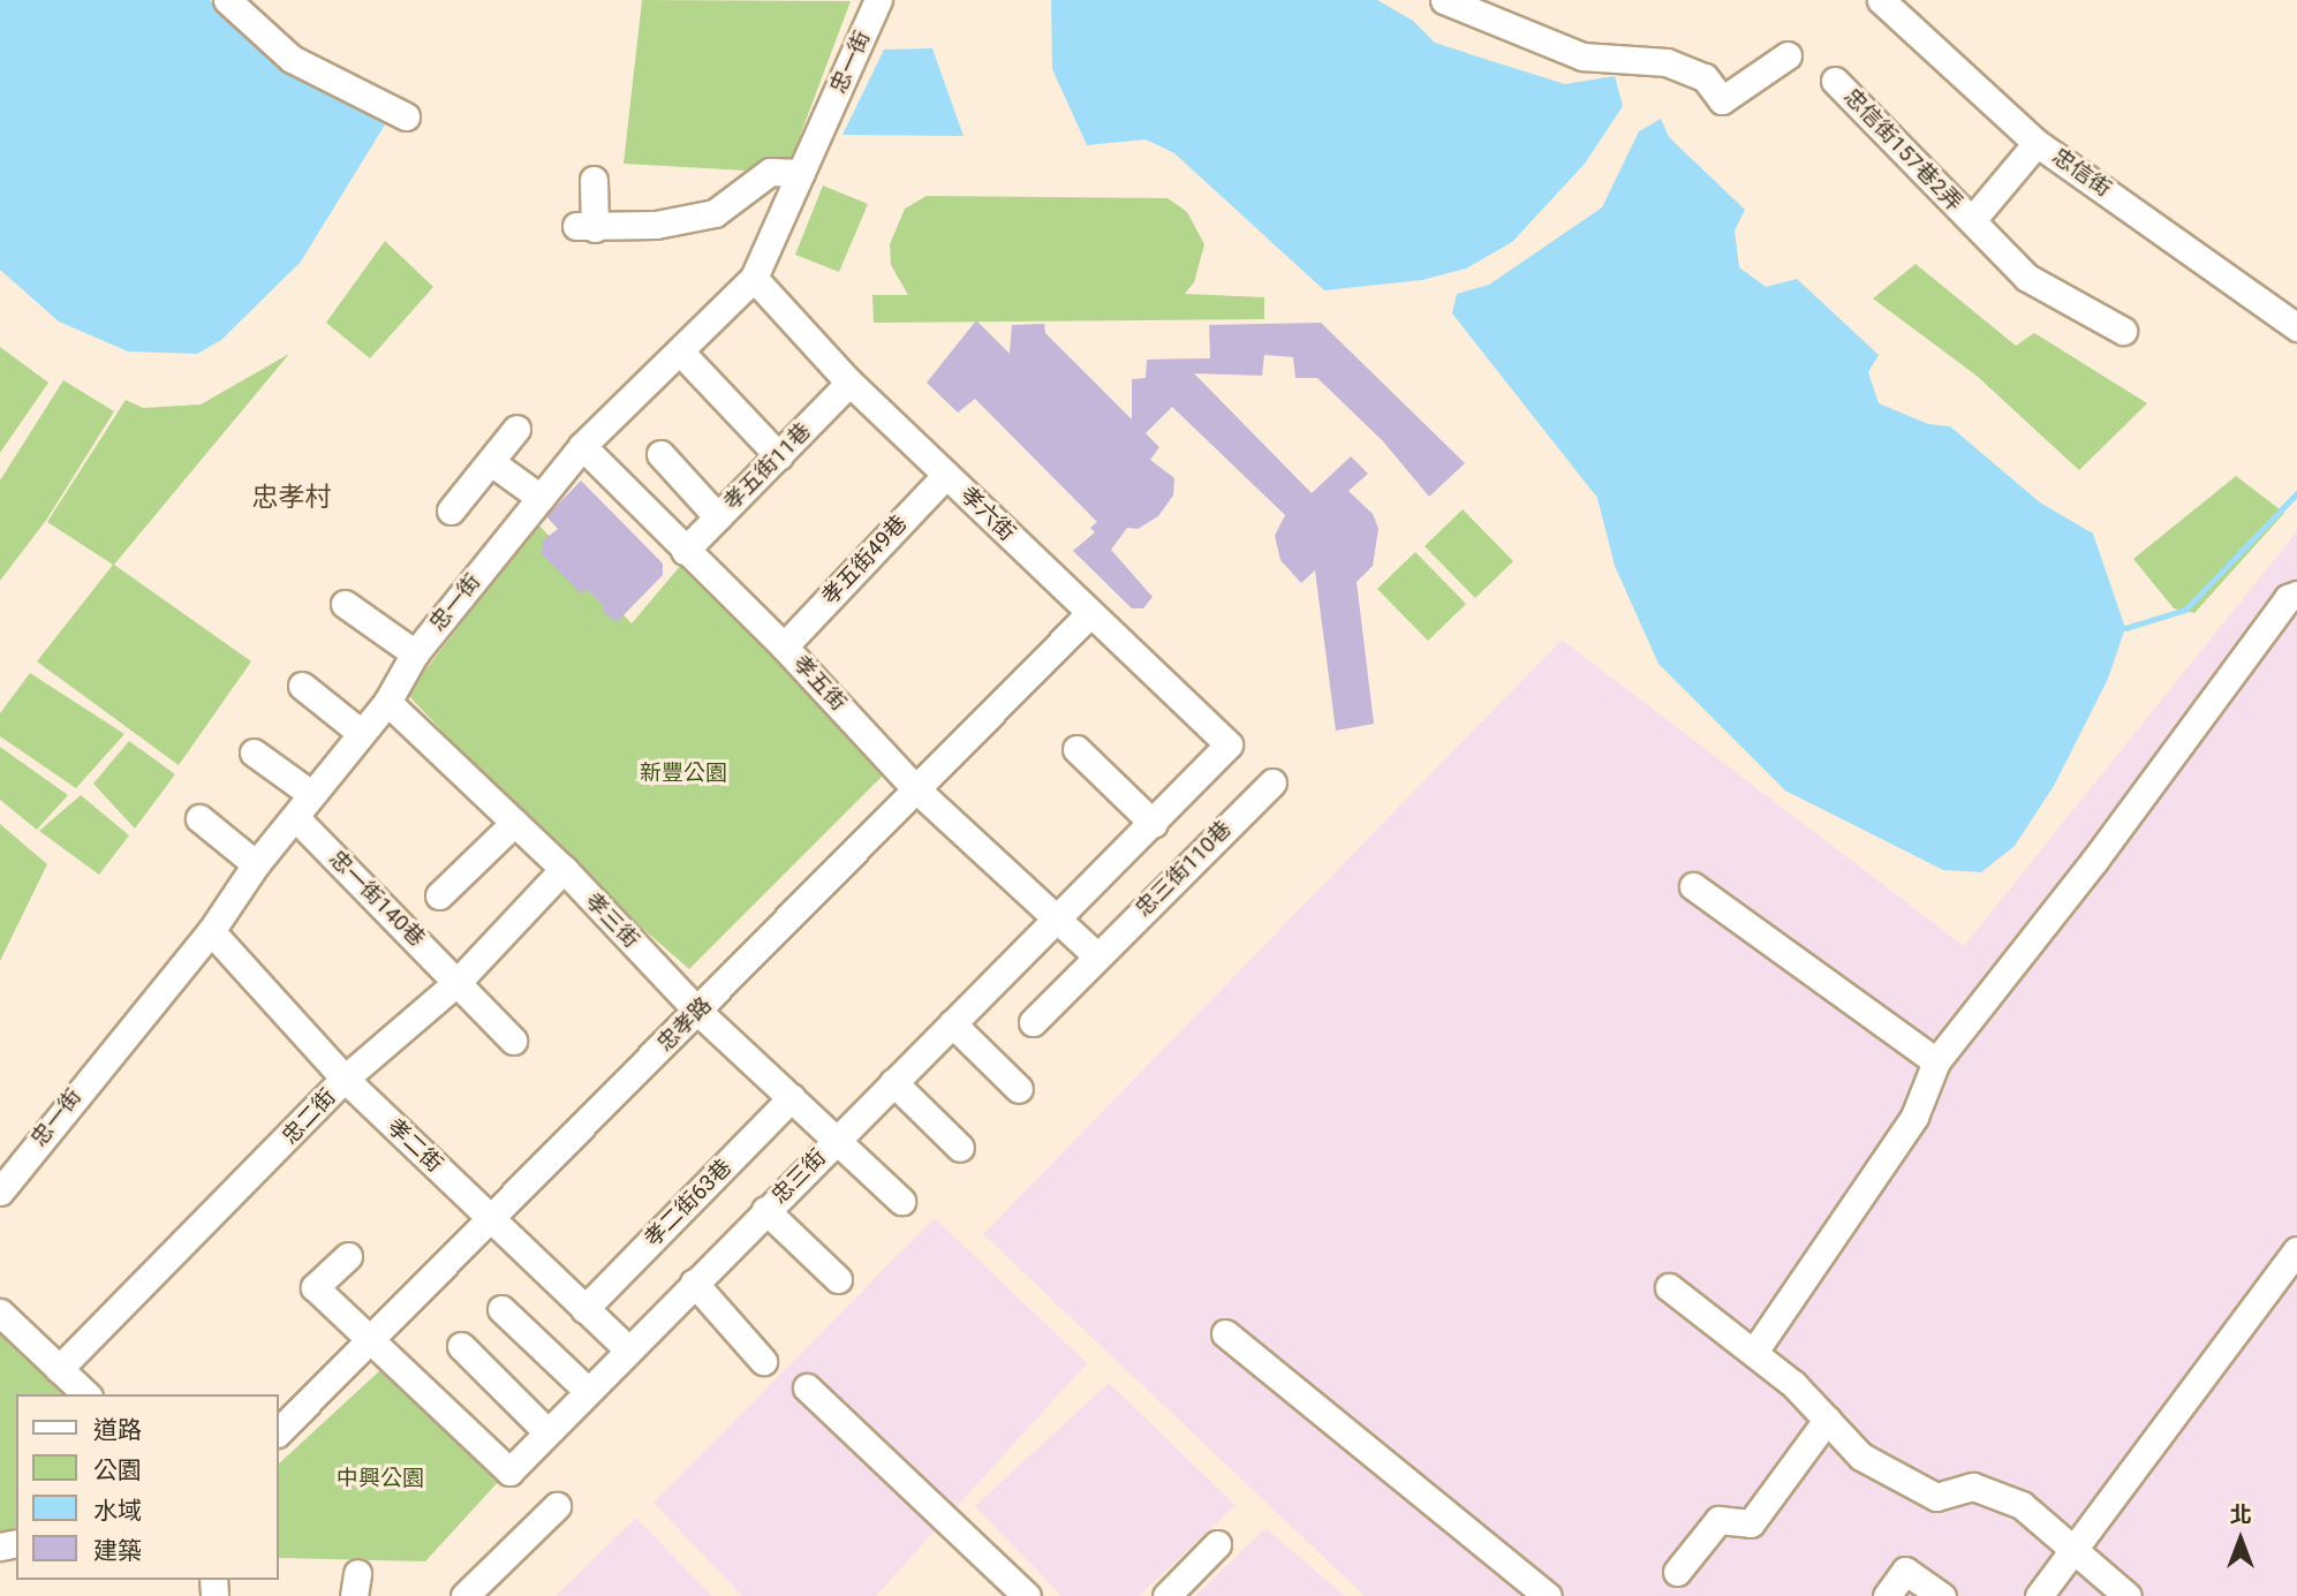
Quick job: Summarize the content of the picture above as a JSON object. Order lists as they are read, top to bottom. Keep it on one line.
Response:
{"streets":{"street":["忠一街","忠信街157巷2弄","忠信街","孝五街11巷","孝六街","孝五街49巷","孝五街","忠三街110巷","忠一街140巷","孝三街","忠孝路","忠二街","孝二街","忠三街","孝二街63巷"]},"crossings":[["忠一街","孝六街"],["忠一街","孝五街"],["忠一街","忠一街140巷"],["忠一街","孝三街"],["忠一街","孝二街"],["孝五街11巷","孝六街"],["孝五街11巷","孝五街"],["孝六街","孝五街49巷"],["孝六街","忠孝路"],["孝六街","忠三街"],["孝五街49巷","孝五街"],["孝五街","忠孝路"],["孝五街","忠三街"],["忠一街140巷","忠二街"],["孝三街","忠孝路"],["孝三街","忠二街"],["孝三街","忠三街"],["孝三街","孝二街63巷"],["忠孝路","孝二街"],["忠孝路","忠三街"],["忠二街","孝二街"],["孝二街","忠三街"],["孝二街","孝二街63巷"]],"districts":["忠孝村"],"parks":["新豐公園","中興公園"],"legend":["道路","公園","水域","建築"],"north":"top"}
